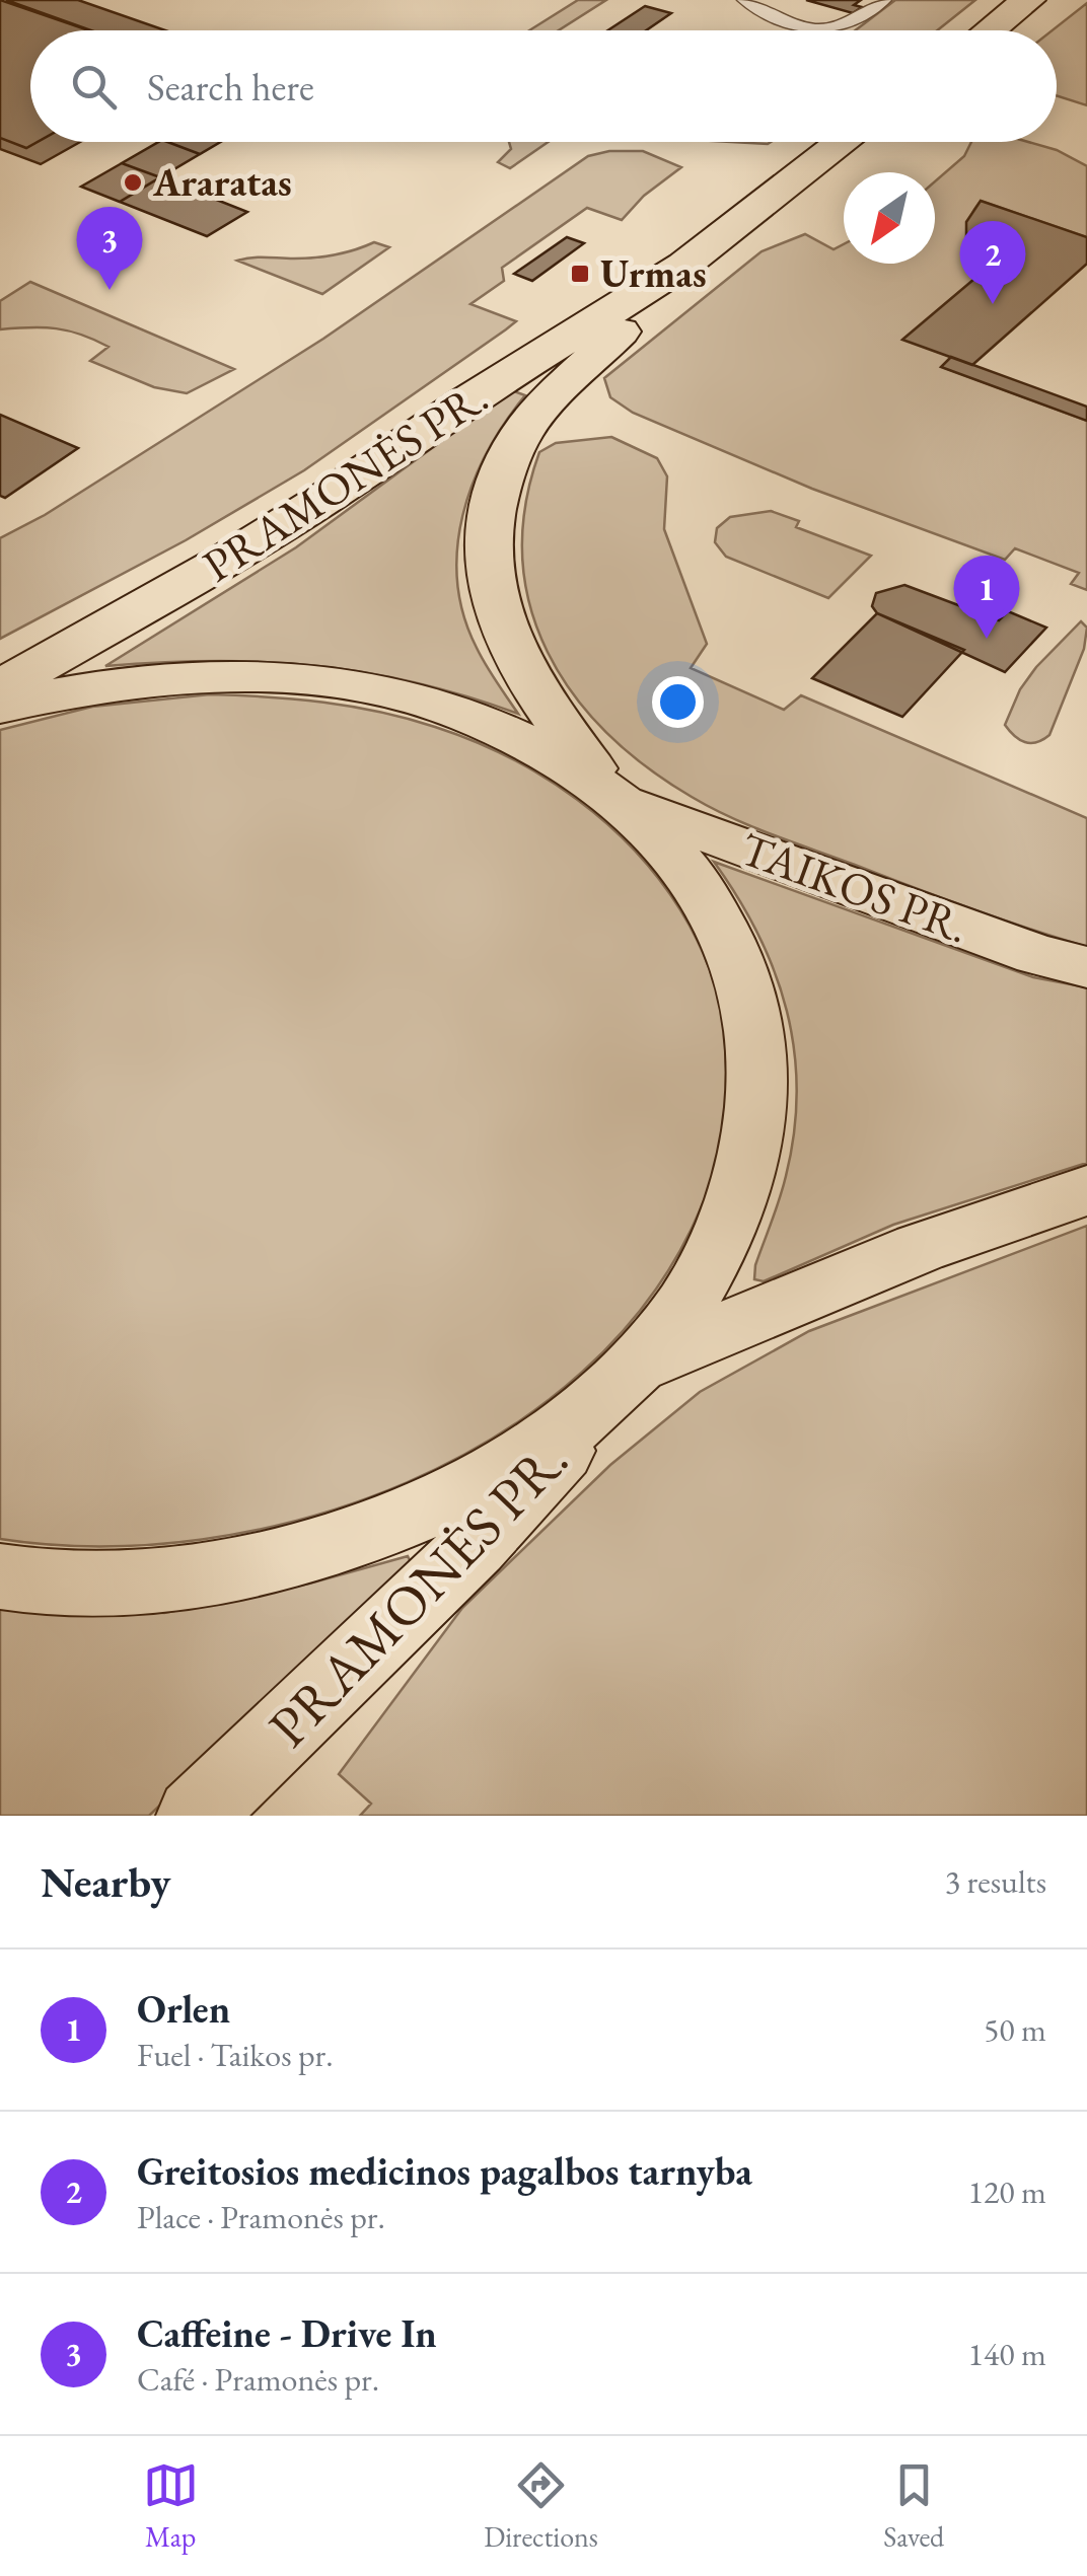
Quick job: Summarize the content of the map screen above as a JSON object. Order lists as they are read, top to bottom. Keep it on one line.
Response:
{"streets":{"main road":["PRAMONĖS PR.","TAIKOS PR."]},"crossings":[["PRAMONĖS PR.","TAIKOS PR."]],"places":{"other":["Araratas"],"transit":["Urmas"]},"north":"bottom left","page":{"search":"Search here","pins":["3","2","1"],"heading":["Nearby","3 results"],"list":[{"mark":"1","name":"Orlen","note":"Fuel · Taikos pr.","value":"50 m"},{"mark":"2","name":"Greitosios medicinos pagalbos tarnyba","note":"Place · Pramonės pr.","value":"120 m"},{"mark":"3","name":"Caffeine - Drive In","note":"Café · Pramonės pr.","value":"140 m"}],"nav":["Map","Directions","Saved"]}}
